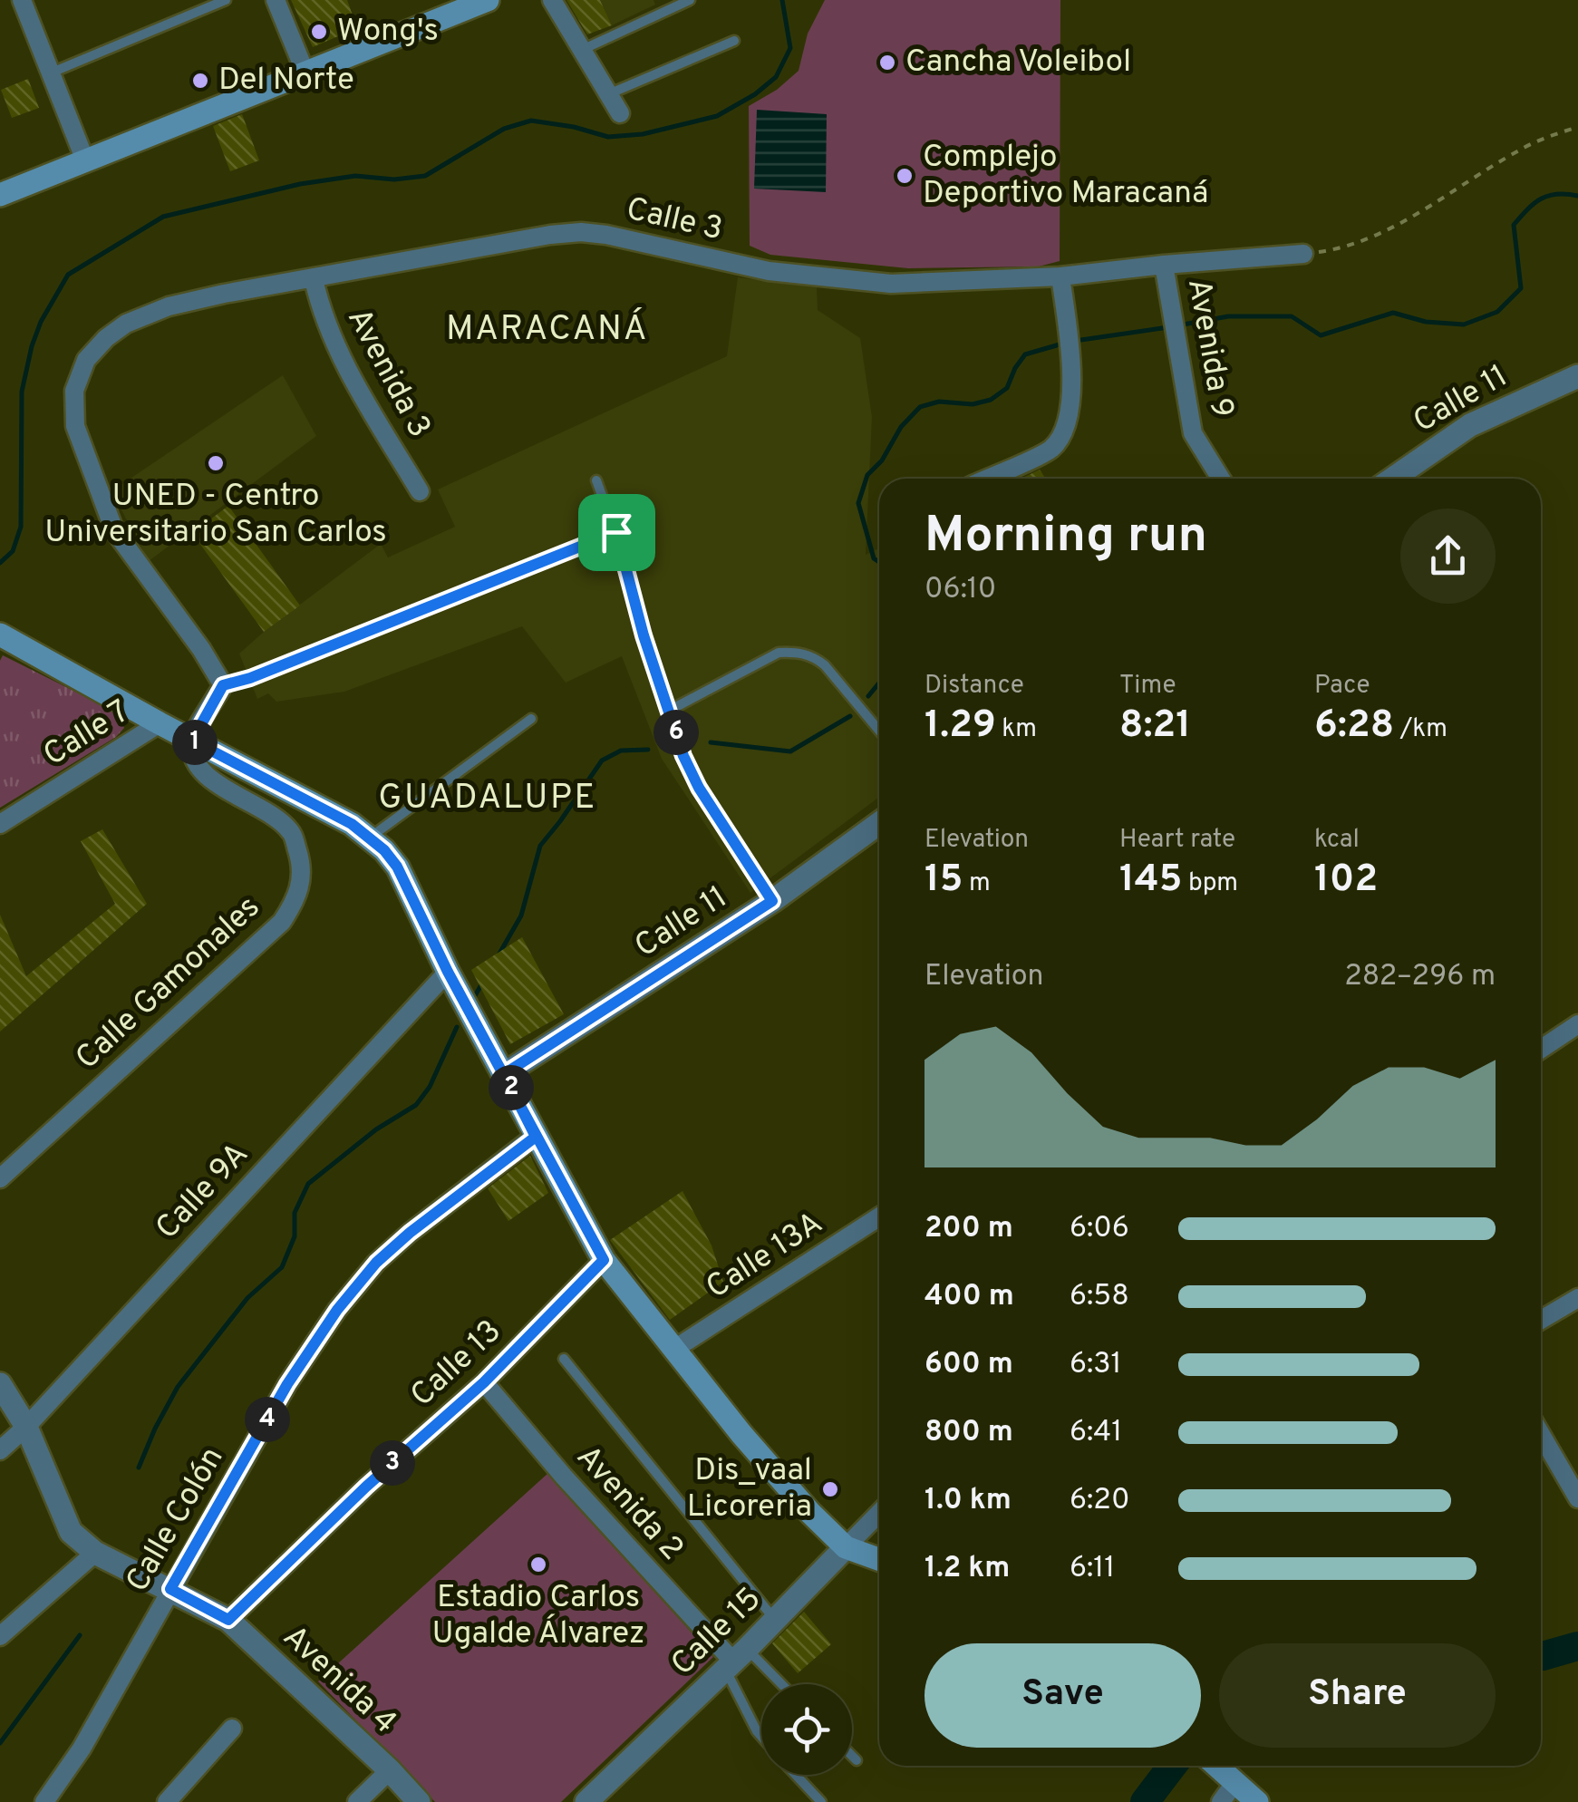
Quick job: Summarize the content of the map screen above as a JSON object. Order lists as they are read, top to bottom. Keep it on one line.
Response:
{"streets":{"street":["Calle 3","Avenida 9","Avenida 3","Calle 11","Calle 7","Calle Gamonales","Calle 9A","Calle 13A","Calle 13","Avenida 2","Calle Colón","Calle 15","Avenida 4"]},"crossings":[["Calle 3","Avenida 9"],["Calle 3","Avenida 3"],["Calle 9A","Avenida 4"],["Calle 13","Avenida 2"],["Calle 13","Avenida 4"],["Avenida 2","Calle 15"],["Calle Colón","Avenida 4"]],"districts":["MARACANÁ","GUADALUPE"],"places":["Wong's","Cancha Voleibol","Del Norte","Complejo Deportivo Maracaná","UNED - Centro Universitario San Carlos","Dis_vaal Licoreria","Estadio Carlos Ugalde Álvarez"],"page":{"heading":["Morning run","06:10"],"stats":[["Distance","1.29 km"],["Time","8:21"],["Pace","6:28 /km"],["Elevation","15 m"],["Heart rate","145 bpm"],["kcal","102"]],"pins":["6","1","2","4","3"],"chart":["Elevation","282–296 m"],"list":[{"name":"200 m","note":"6:06"},{"name":"400 m","note":"6:58"},{"name":"600 m","note":"6:31"},{"name":"800 m","note":"6:41"},{"name":"1.0 km","note":"6:20"},{"name":"1.2 km","note":"6:11"}],"buttons":["Save","Share"]}}
